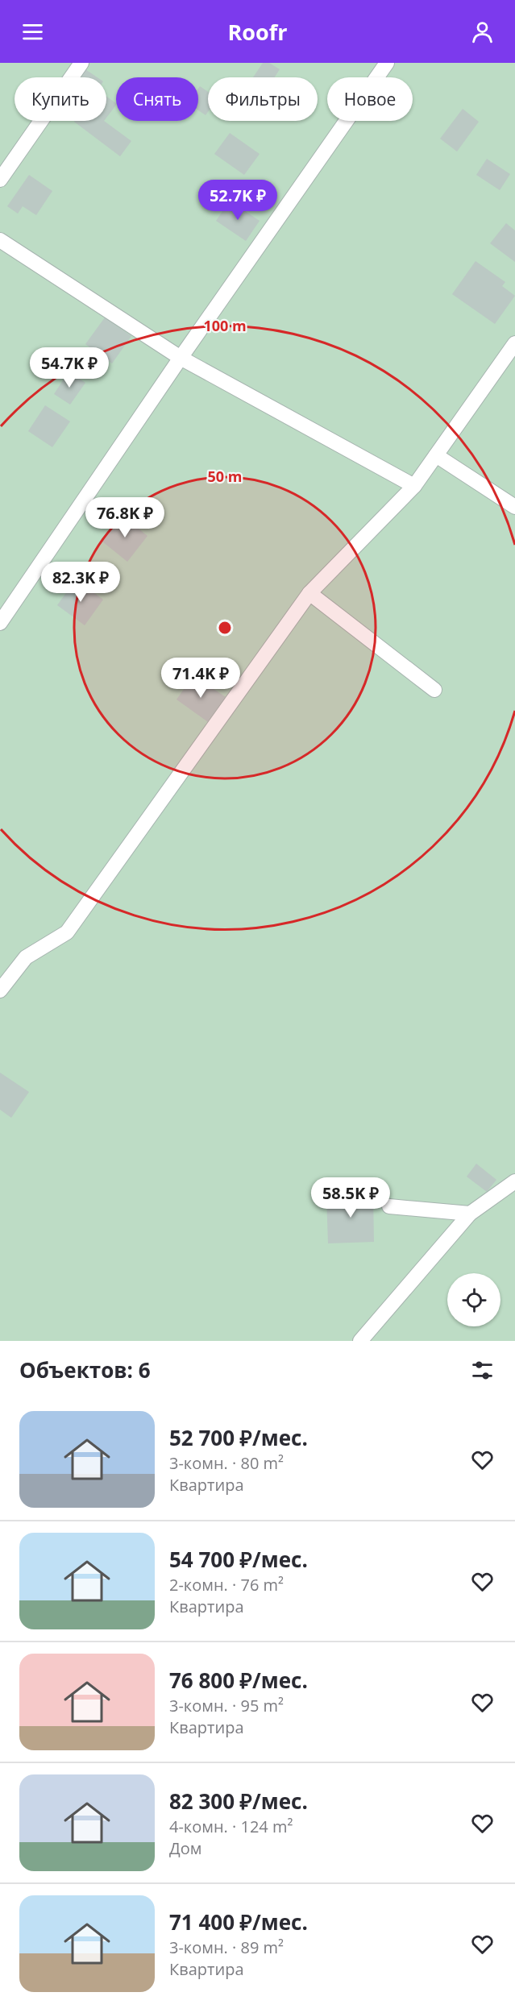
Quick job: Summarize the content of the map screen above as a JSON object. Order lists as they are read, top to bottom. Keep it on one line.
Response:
{"page":{"header":"Roofr","chip":["Купить","Снять","Фильтры","Новое"],"price":["52.7K ₽","54.7K ₽","76.8K ₽","82.3K ₽","71.4K ₽","58.5K ₽"],"heading":"Объектов: 6","list":[{"name":"52 700 ₽/мес.","note":"3-комн. · 80 m² · Квартира"},{"name":"54 700 ₽/мес.","note":"2-комн. · 76 m² · Квартира"},{"name":"76 800 ₽/мес.","note":"3-комн. · 95 m² · Квартира"},{"name":"82 300 ₽/мес.","note":"4-комн. · 124 m² · Дом"},{"name":"71 400 ₽/мес.","note":"3-комн. · 89 m² · Квартира"}]},"rings":["100 m","50 m"]}
